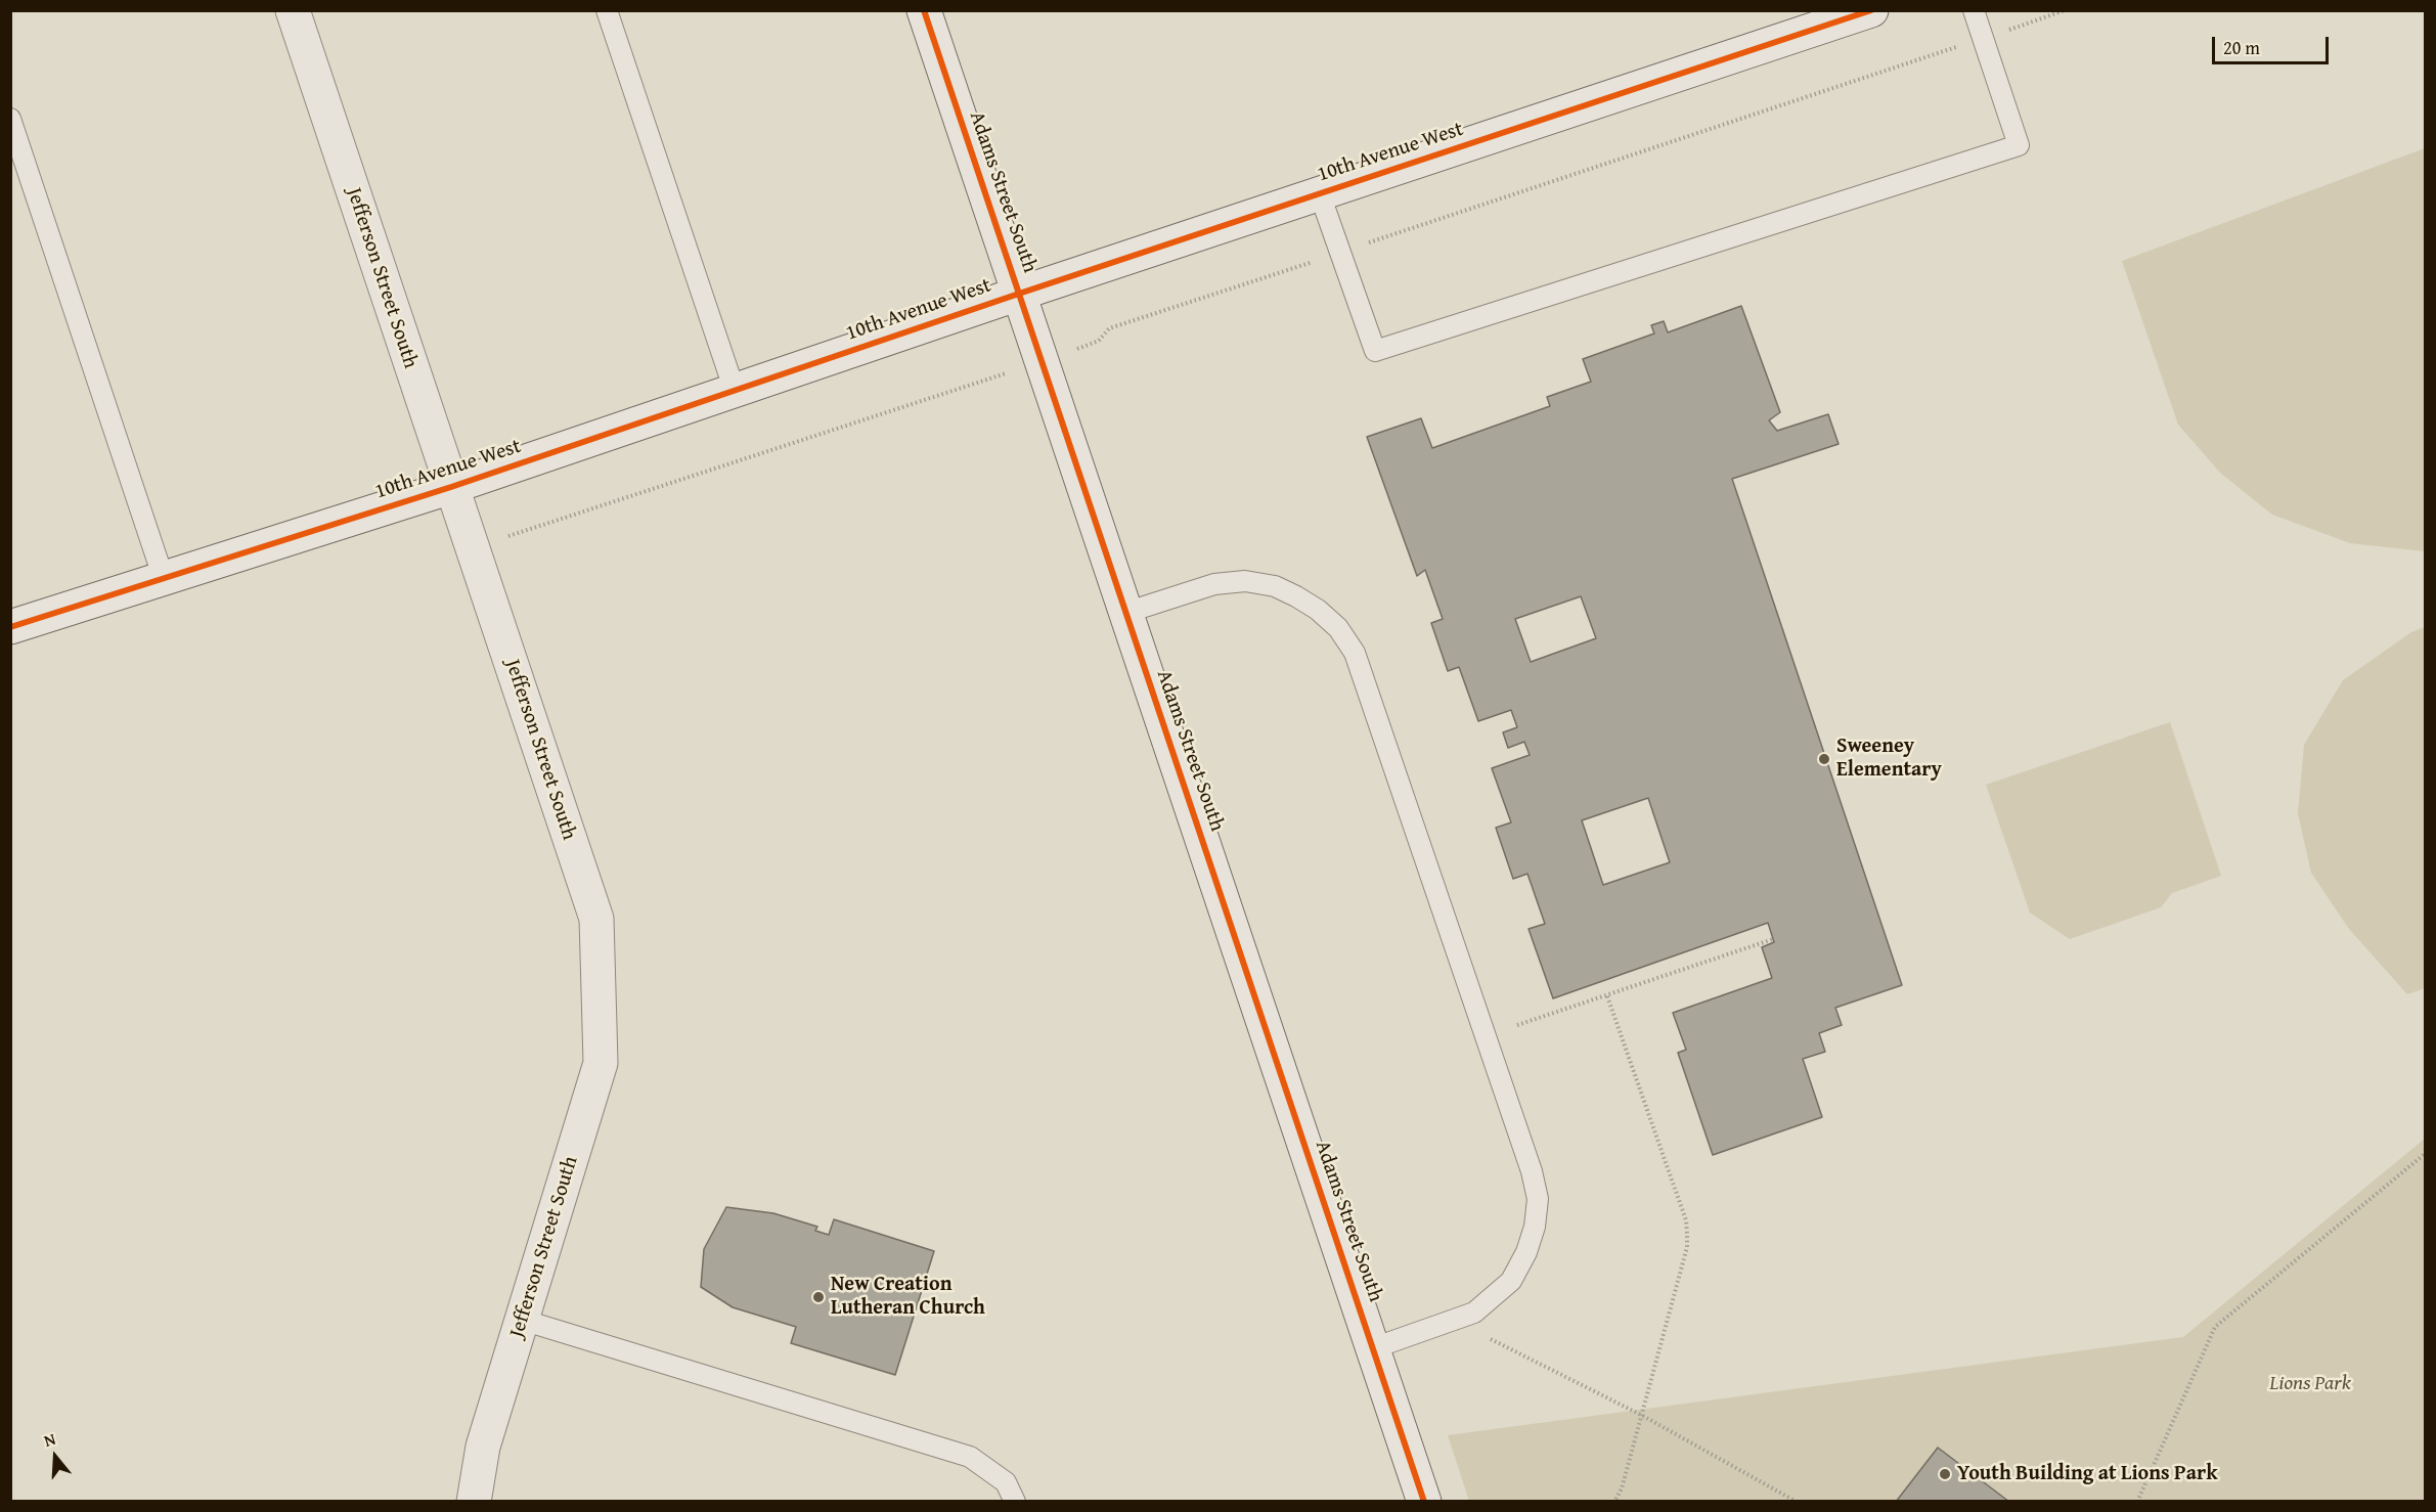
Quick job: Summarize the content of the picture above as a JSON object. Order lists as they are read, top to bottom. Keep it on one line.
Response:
{"streets":{"street":["10th Avenue West","Adams Street South","Jefferson Street South"]},"crossings":[["10th Avenue West","Adams Street South"],["10th Avenue West","Jefferson Street South"]],"parks":["Lions Park"],"places":["Sweeney Elementary","New Creation Lutheran Church","Youth Building at Lions Park"],"scale_bar":"20 m","north":"top"}
